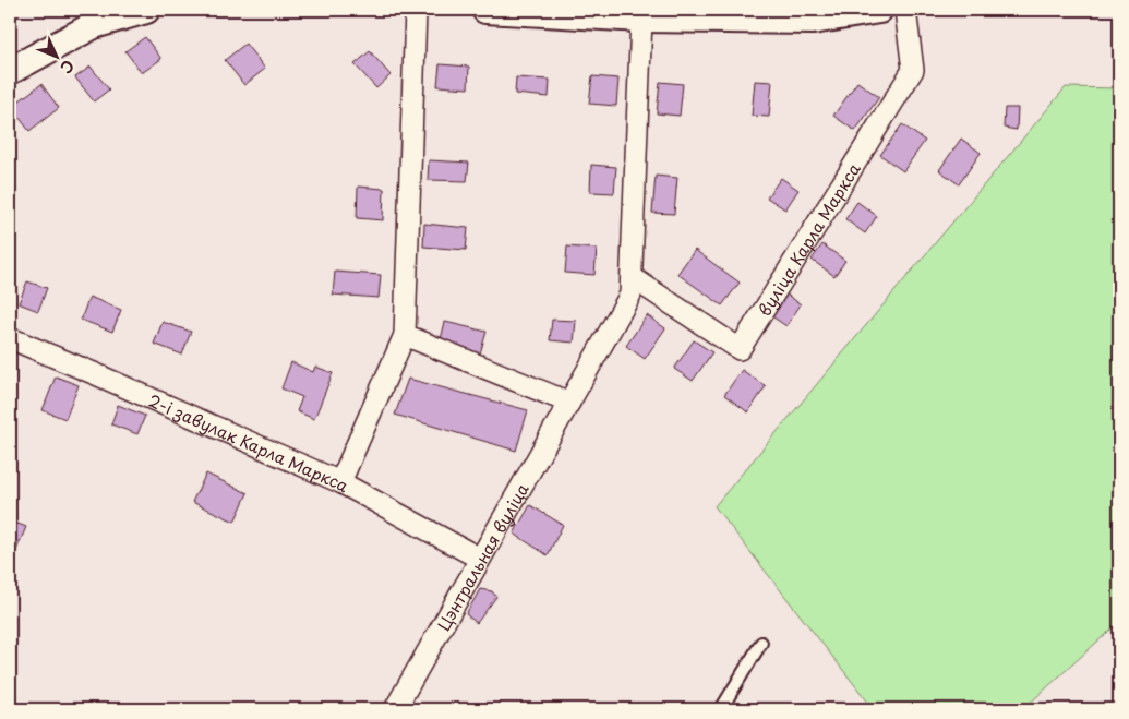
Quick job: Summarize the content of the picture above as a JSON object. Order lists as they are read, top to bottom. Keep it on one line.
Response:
{"streets":{"street":["вуліца Карла Маркса","2-і завулак Карла Маркса","Цэнтральная вуліца"]},"crossings":[["вуліца Карла Маркса","Цэнтральная вуліца"],["2-і завулак Карла Маркса","Цэнтральная вуліца"]],"north":"bottom right"}
